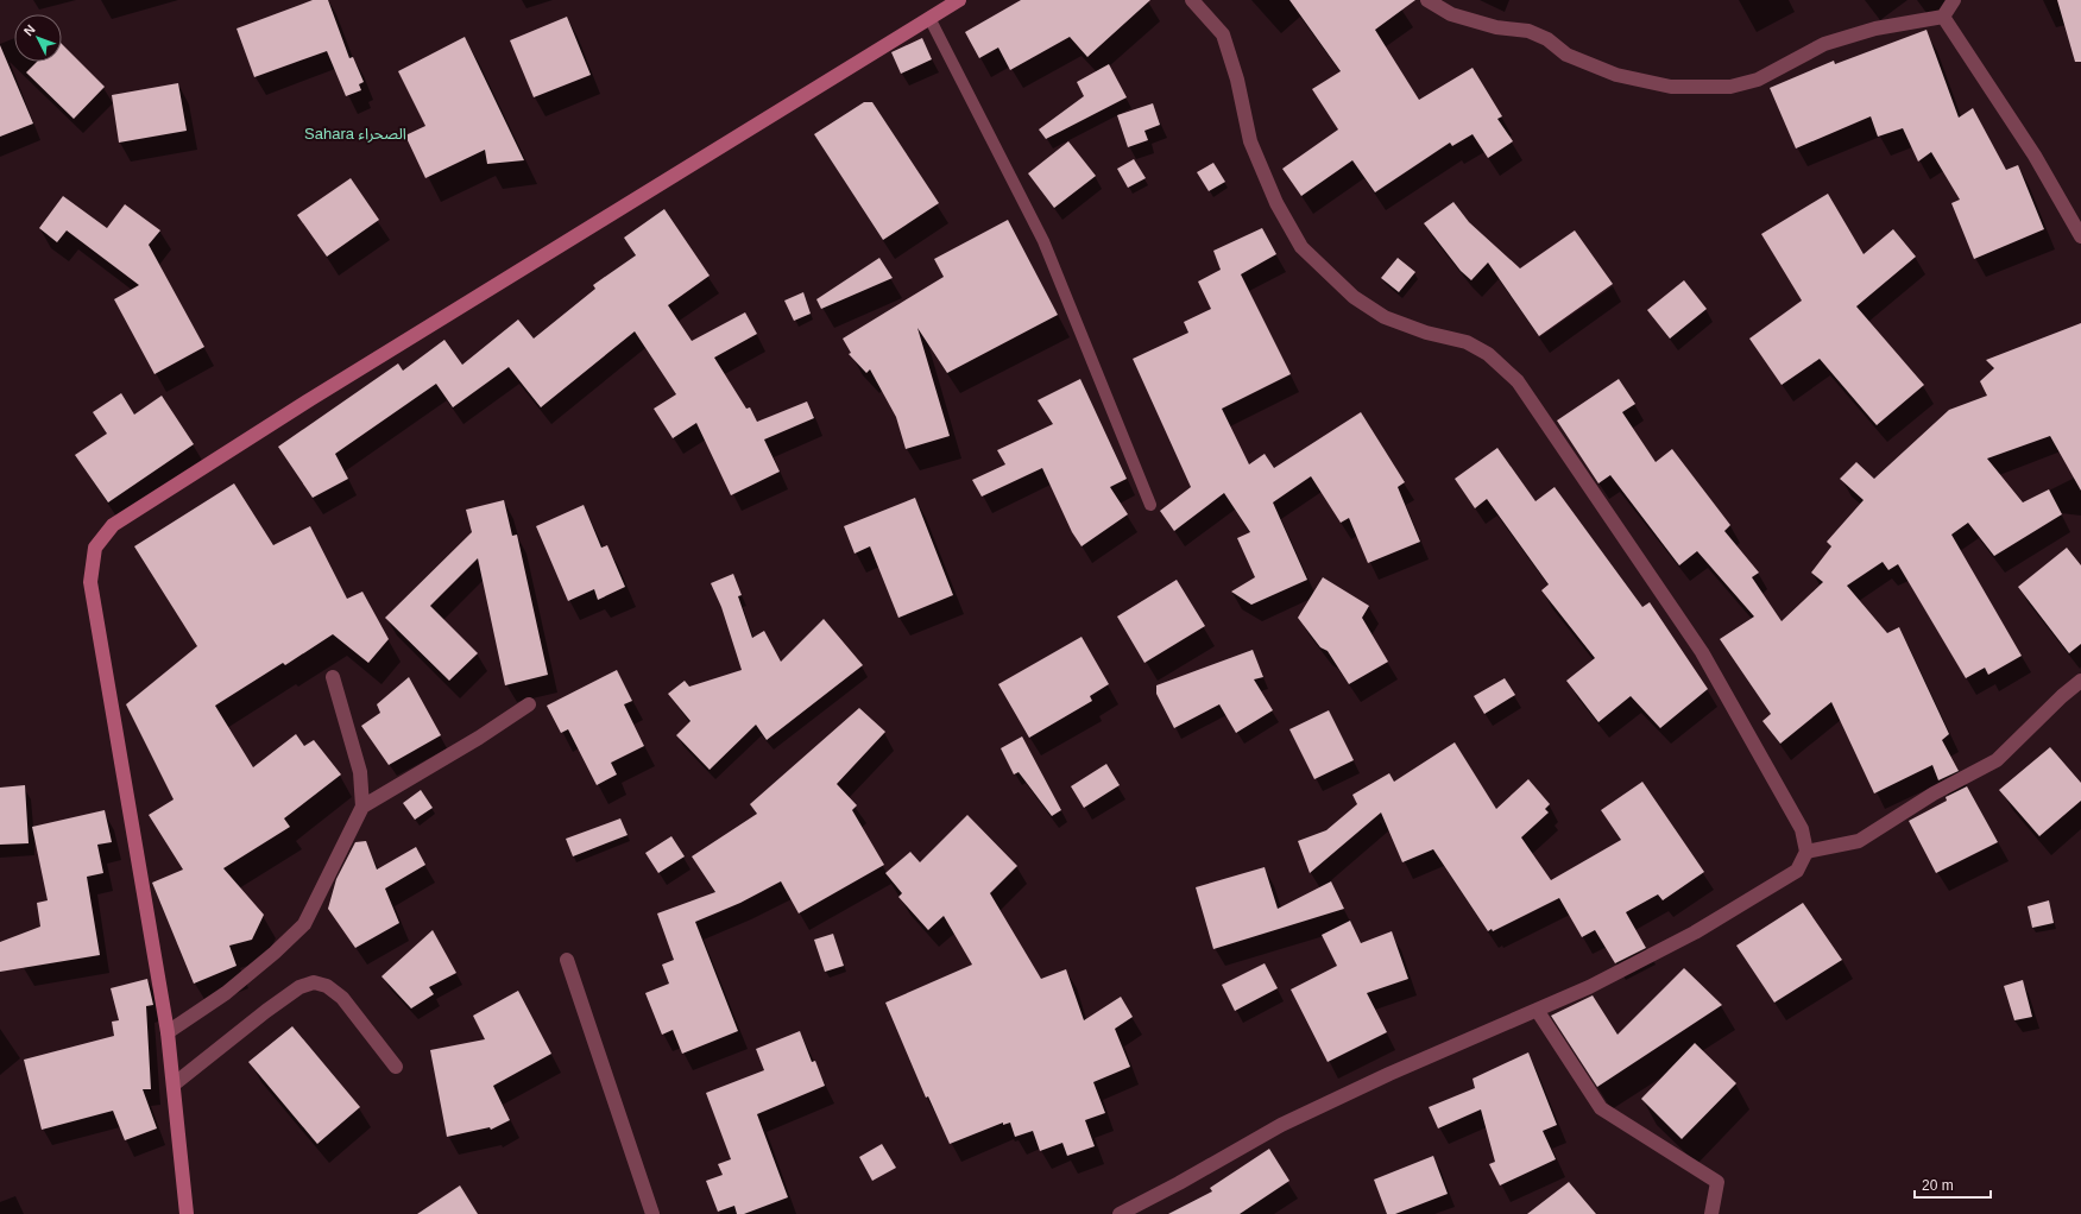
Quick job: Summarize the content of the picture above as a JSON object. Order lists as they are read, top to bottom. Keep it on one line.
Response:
{"districts":["Sahara الصحراء"],"scale_bar":"20 m","north":"top left"}
